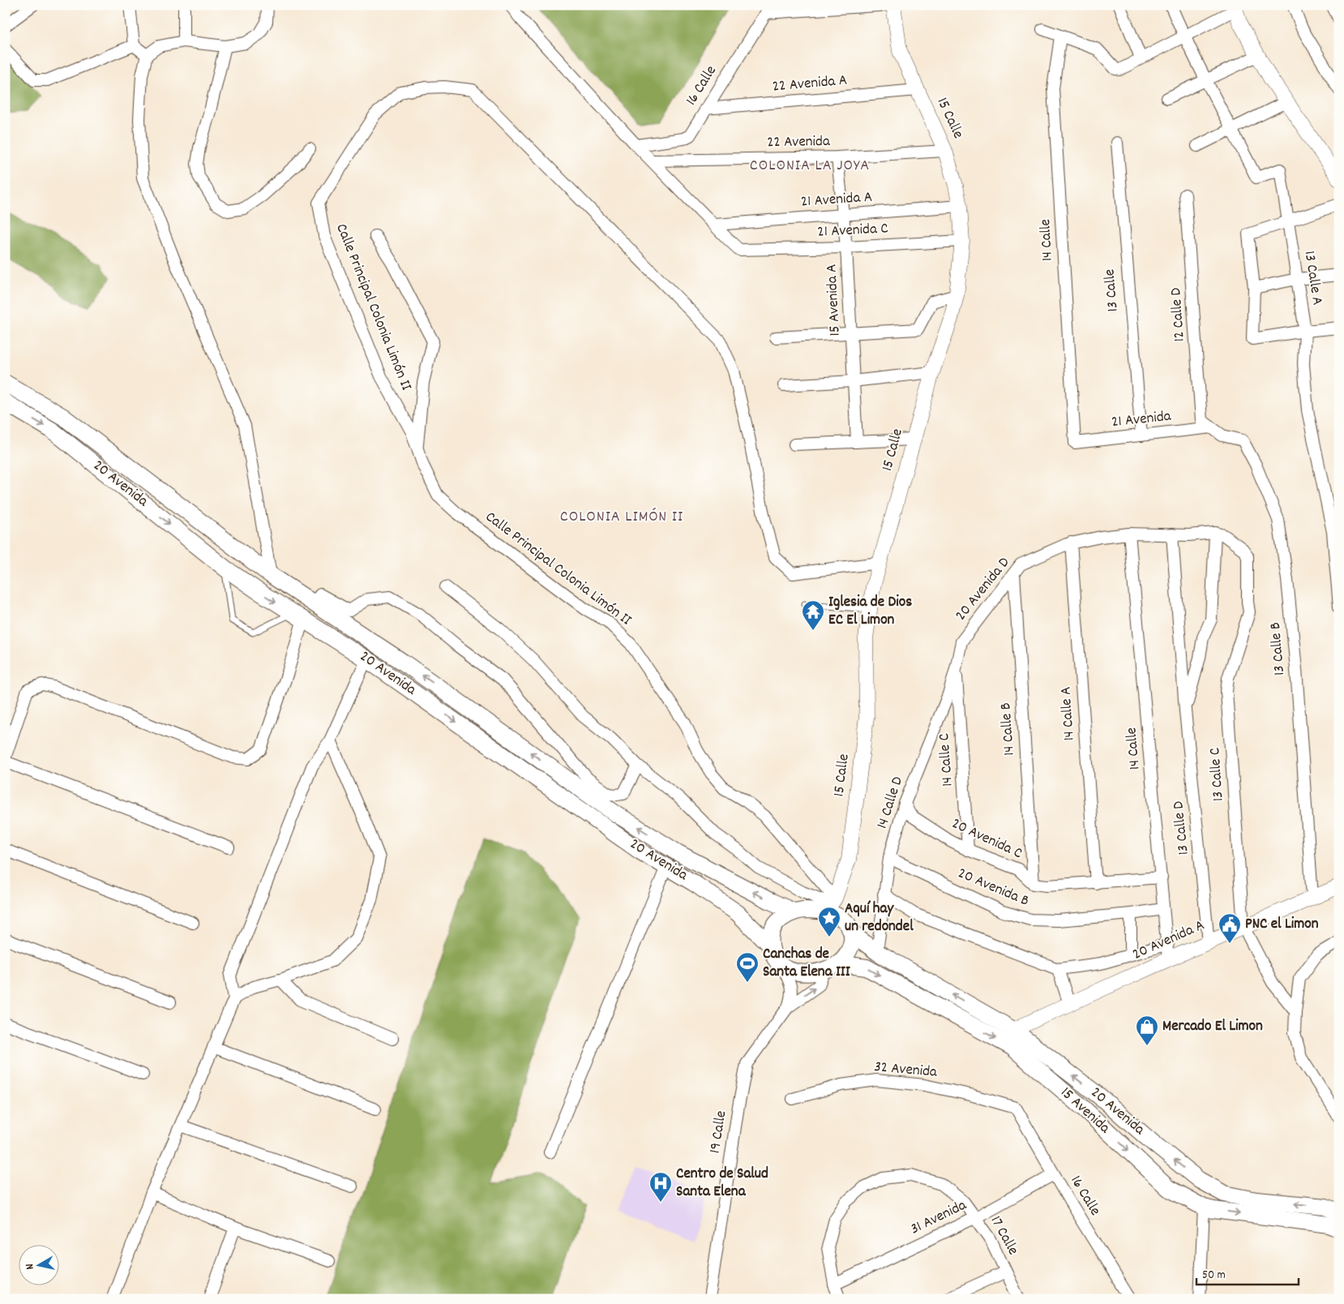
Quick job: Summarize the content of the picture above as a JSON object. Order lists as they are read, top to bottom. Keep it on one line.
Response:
{"streets":{"main road":["20 Avenida","15 Avenida"],"street":["22 Avenida A","16 Calle","15 Calle","22 Avenida","21 Avenida A","21 Avenida C","14 Calle","13 Calle A","13 Calle","15 Avenida A","Calle Principal Colonia Limón II","12 Calle D","21 Avenida","20 Avenida D","13 Calle B","14 Calle A","14 Calle B","14 Calle C","13 Calle C","14 Calle D","13 Calle D","20 Avenida C","20 Avenida B","20 Avenida A","32 Avenida","19 Calle","31 Avenida","17 Calle"]},"crossings":[["22 Avenida A","16 Calle"],["22 Avenida A","15 Calle"],["16 Calle","32 Avenida"],["16 Calle","31 Avenida"],["15 Calle","22 Avenida"],["15 Calle","21 Avenida A"],["15 Calle","21 Avenida C"],["15 Calle","Calle Principal Colonia Limón II"],["15 Calle","20 Avenida"],["15 Calle","15 Avenida"],["15 Calle","19 Calle"],["22 Avenida","15 Avenida A"],["21 Avenida A","21 Avenida C"],["21 Avenida A","15 Avenida A"],["21 Avenida C","15 Avenida A"],["14 Calle","21 Avenida"],["14 Calle","20 Avenida D"],["14 Calle","20 Avenida B"],["14 Calle","20 Avenida A"],["13 Calle","21 Avenida"],["Calle Principal Colonia Limón II","20 Avenida"],["Calle Principal Colonia Limón II","15 Avenida"],["Calle Principal Colonia Limón II","19 Calle"],["12 Calle D","21 Avenida"],["12 Calle D","13 Calle B"],["21 Avenida","13 Calle B"],["20 Avenida","14 Calle D"],["20 Avenida","20 Avenida A"],["20 Avenida","15 Avenida"],["20 Avenida","19 Calle"],["20 Avenida D","14 Calle A"],["20 Avenida D","14 Calle B"],["20 Avenida D","14 Calle C"],["20 Avenida D","13 Calle C"],["20 Avenida D","14 Calle D"],["20 Avenida D","13 Calle D"],["13 Calle B","20 Avenida A"],["14 Calle B","20 Avenida C"],["14 Calle C","14 Calle D"],["14 Calle C","20 Avenida C"],["13 Calle C","13 Calle D"],["13 Calle C","20 Avenida A"],["14 Calle D","20 Avenida C"],["14 Calle D","20 Avenida B"],["14 Calle D","20 Avenida A"],["13 Calle D","20 Avenida A"],["15 Avenida","19 Calle"],["31 Avenida","17 Calle"]],"one_way":["15 Avenida"],"districts":["COLONIA LA JOYA","COLONIA LIMÓN II"],"places":{"temple":["Iglesia de Dios EC El Limon"],"place":["Aquí hay un redondel"],"public building":["PNC el Limon"],"sports":["Canchas de Santa Elena III"],"shop":["Mercado El Limon"],"hospital":["Centro de Salud Santa Elena"]},"scale_bar":"50 m","north":"left"}
